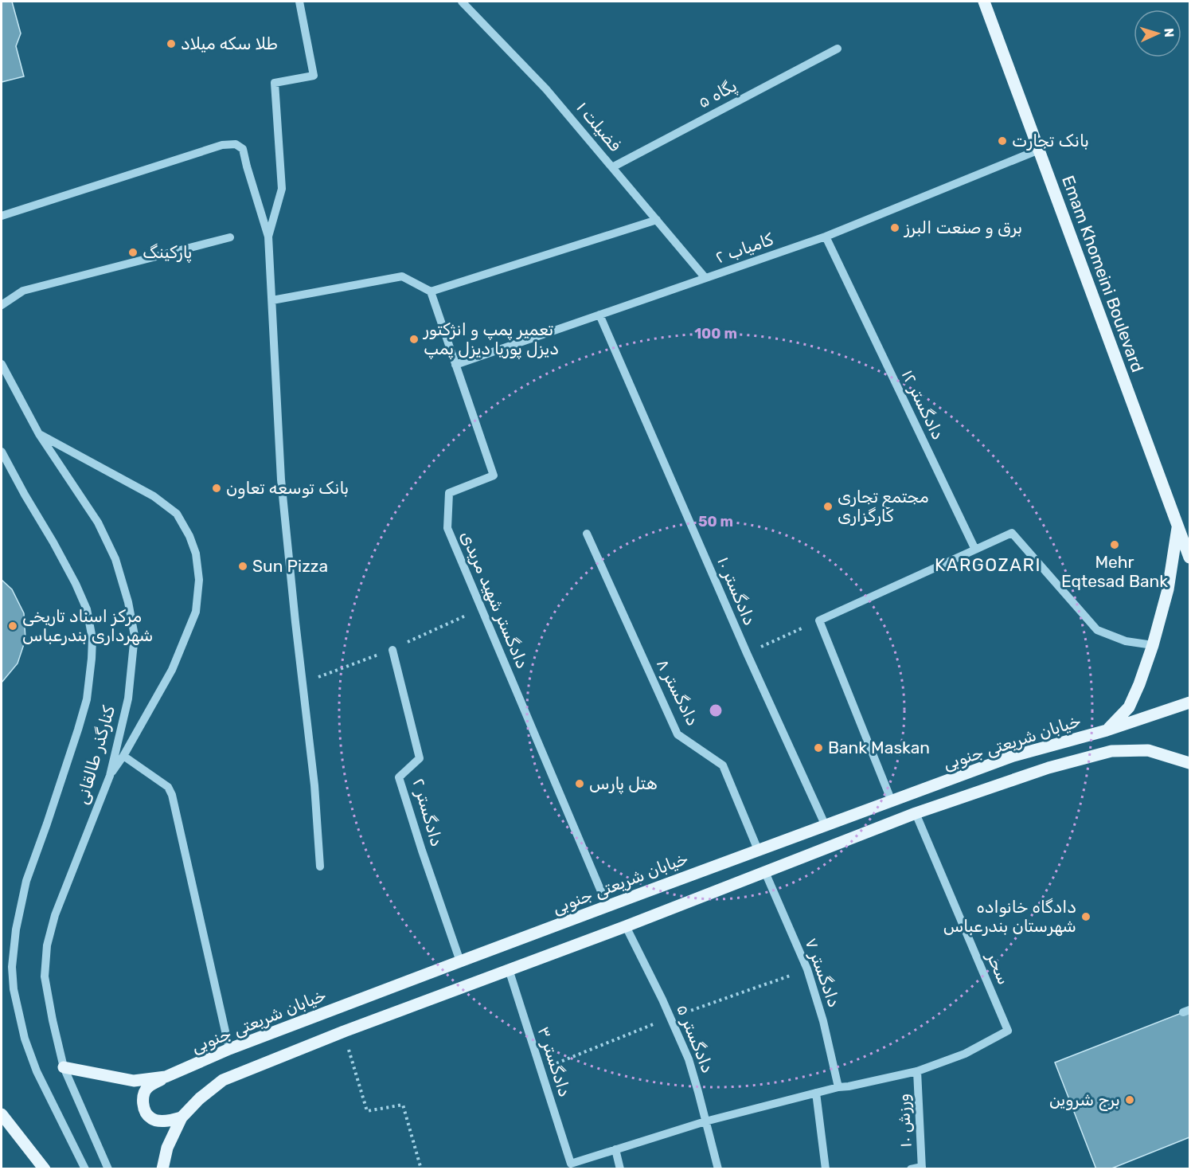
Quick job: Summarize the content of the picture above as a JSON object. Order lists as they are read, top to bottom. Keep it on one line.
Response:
{"streets":{"main road":["Emam Khomeini Boulevard","خیابان شریعتی جنوبی"],"street":["پگاه ۵","فضیلت ۱","کامیاب ۲","دادگستر ۱۲","دادگستر ۱۰","دادگستر شهید مریدی","دادگستر ۸","کنارگذر طالقانی","دادگستر ۲","سحر","دادگستر ۷","دادگستر ۵","دادگستر ۳","ورزش ۱۰"]},"crossings":[["پگاه ۵","فضیلت ۱"],["فضیلت ۱","کامیاب ۲"],["کامیاب ۲","Emam Khomeini Boulevard"],["کامیاب ۲","دادگستر ۱۲"],["کامیاب ۲","دادگستر ۱۰"],["کامیاب ۲","دادگستر شهید مریدی"],["دادگستر ۱۰","خیابان شریعتی جنوبی"],["دادگستر شهید مریدی","خیابان شریعتی جنوبی"],["دادگستر ۸","خیابان شریعتی جنوبی"],["خیابان شریعتی جنوبی","کنارگذر طالقانی"],["خیابان شریعتی جنوبی","دادگستر ۲"],["سحر","ورزش ۱۰"]],"districts":["KARGOZARI"],"places":["طلا سکه میلاد","بانک تجارت","برق و صنعت البرز","پارکینگ","تعمیر پمپ و انژکتور دیزل پوریا دیزل پمپ","بانک توسعه تعاون","مجتمع تجاری کارگزاری","Mehr Eqtesad Bank","Sun Pizza","مرکز اسناد تاریخی شهرداری بندرعباس","Bank Maskan","هتل پارس","دادگاه خانواده شهرستان بندرعباس","برج شروین"],"north":"right","rings":["100 m","50 m"]}
